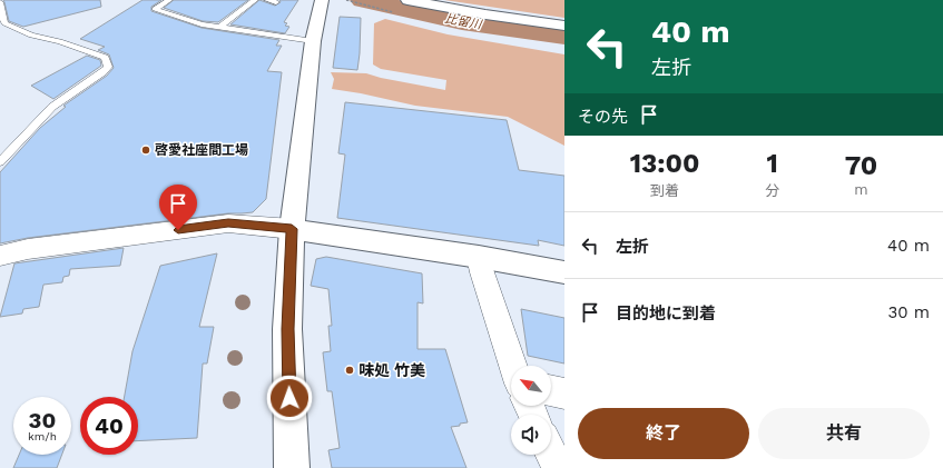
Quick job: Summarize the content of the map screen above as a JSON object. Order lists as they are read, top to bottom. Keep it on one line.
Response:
{"water":["比留川"],"places":["啓愛社座間工場","味処 竹美"],"north":"top left","page":{"turn":["40 m","左折"],"then":"その先","eta":["13:00","到着","1","分","70","m"],"list":[{"name":"左折","value":"40 m"},{"name":"目的地に到着","value":"30 m"}],"speed":"30 km/h","limit":"40","buttons":["終了","共有"]}}
